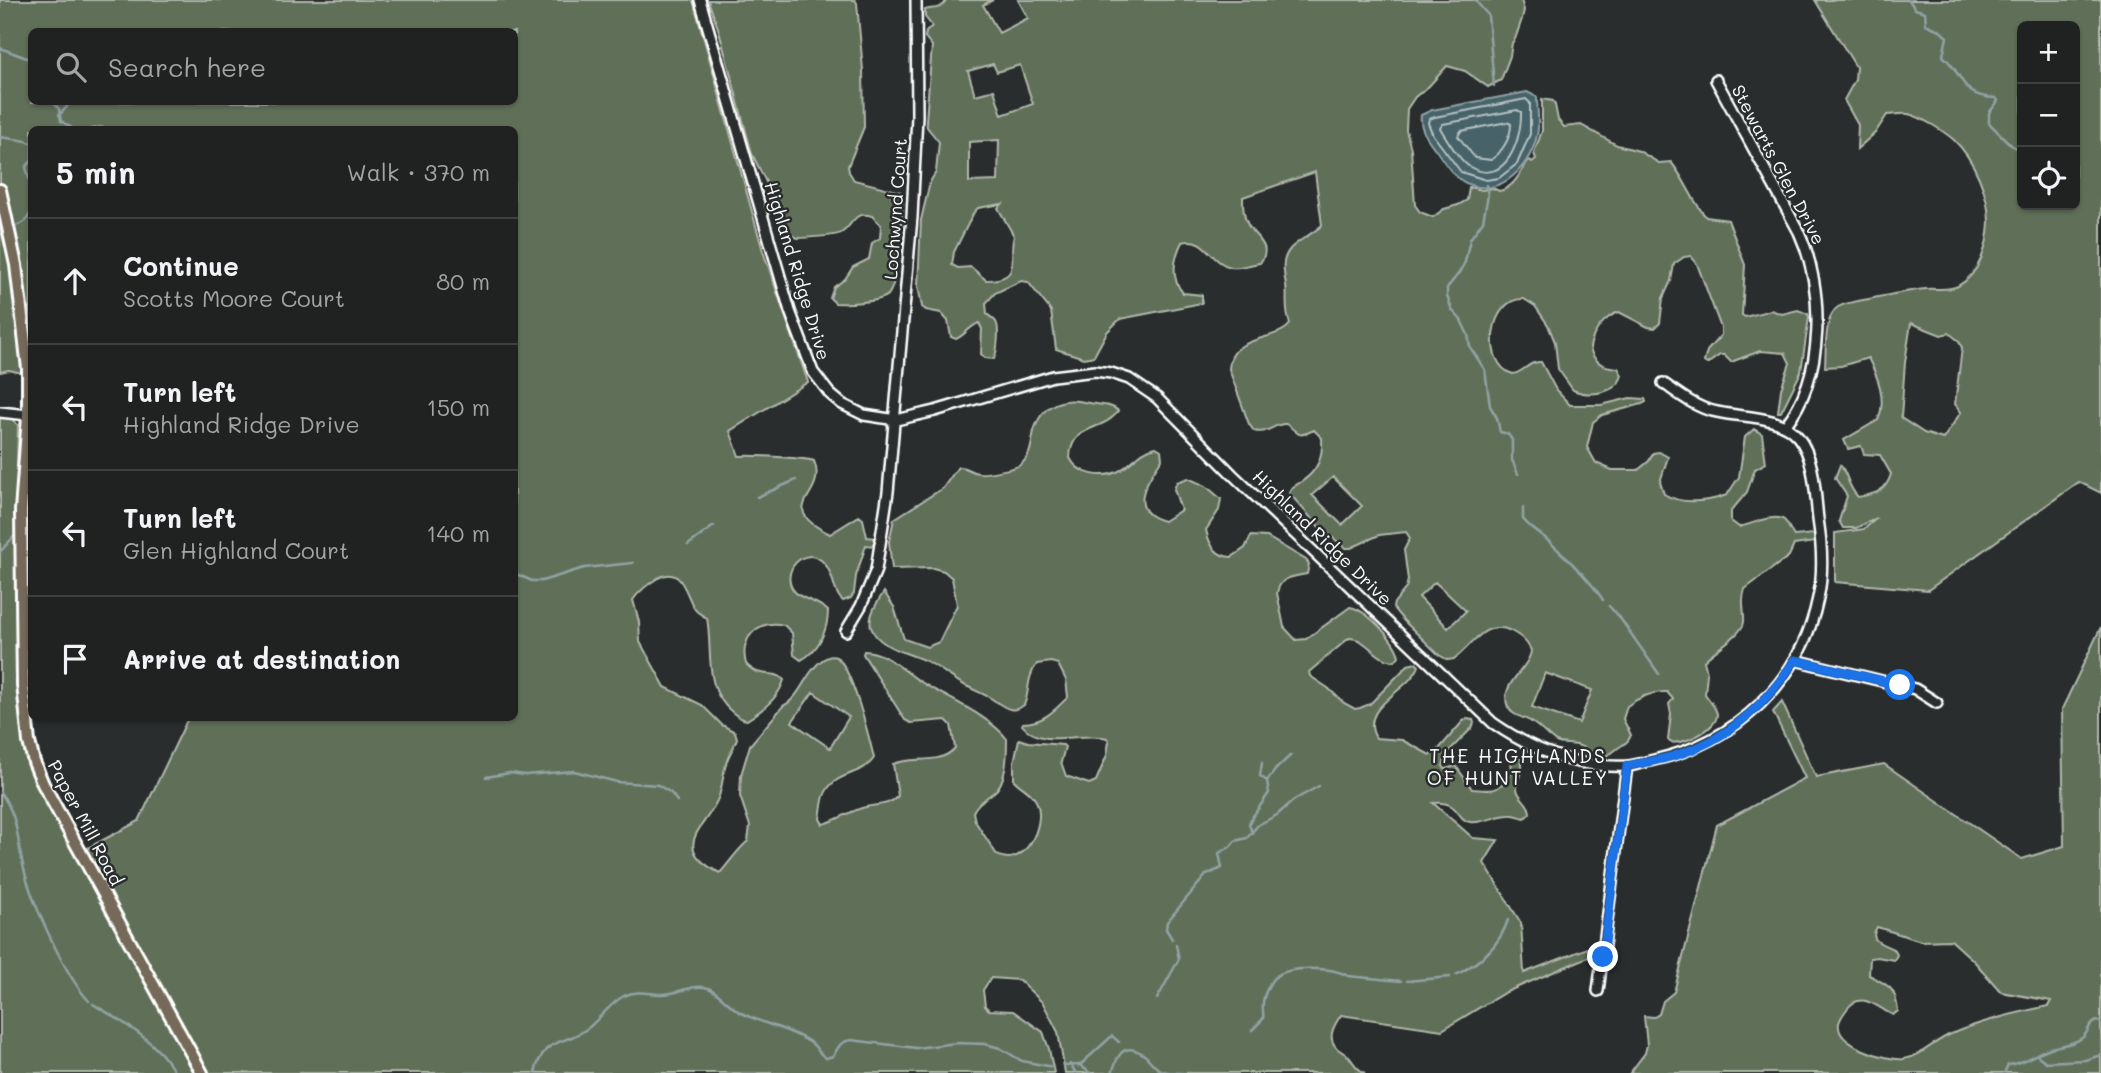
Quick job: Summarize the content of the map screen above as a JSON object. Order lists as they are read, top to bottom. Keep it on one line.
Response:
{"streets":{"main road":["Paper Mill Road"],"street":["Stewarts Glen Drive","Lochwynd Court","Highland Ridge Drive"]},"crossings":[["Stewarts Glen Drive","Highland Ridge Drive"],["Lochwynd Court","Highland Ridge Drive"]],"districts":["THE HIGHLANDS OF HUNT VALLEY"],"page":{"map_buttons":["+","−"],"search":"Search here","heading":["5 min","Walk · 370 m"],"list":[["Continue","Scotts Moore Court","80 m"],["Turn left","Highland Ridge Drive","150 m"],["Turn left","Glen Highland Court","140 m"],"Arrive at destination"]}}
